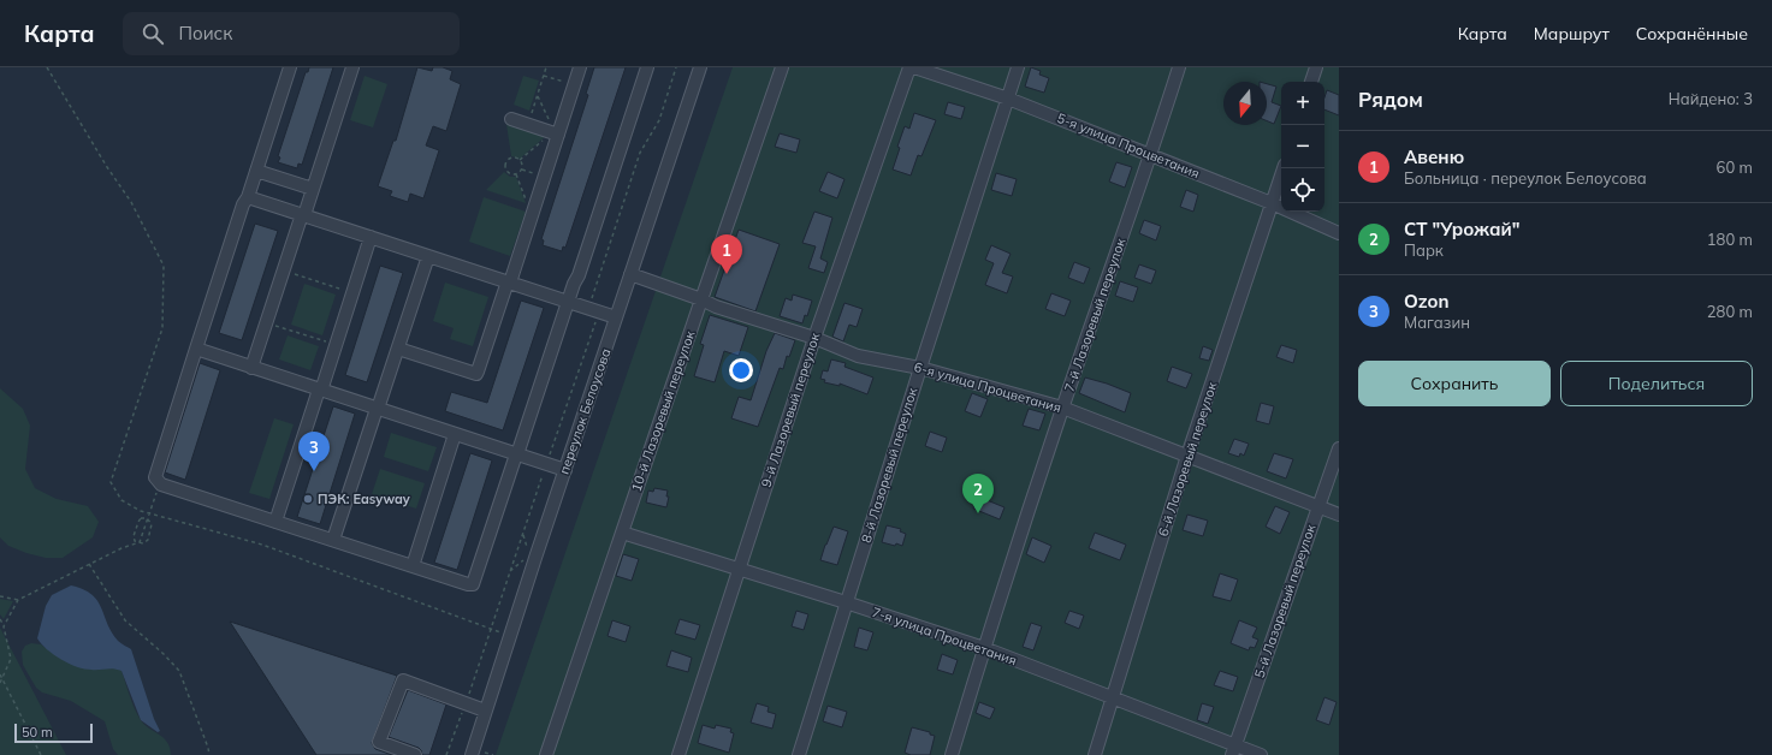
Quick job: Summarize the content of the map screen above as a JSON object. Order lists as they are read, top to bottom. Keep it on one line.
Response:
{"streets":{"street":["5-я улица Процветания","7-й Лазоревый переулок","6-я улица Процветания","9-й Лазоревый переулок","переулок Белоусова","10-й Лазоревый переулок","6-й Лазоревый переулок","8-й Лазоревый переулок","5-й Лазоревый переулок","7-я улица Процветания"]},"crossings":[["5-я улица Процветания","7-й Лазоревый переулок"],["5-я улица Процветания","6-й Лазоревый переулок"],["5-я улица Процветания","8-й Лазоревый переулок"],["7-й Лазоревый переулок","6-я улица Процветания"],["7-й Лазоревый переулок","7-я улица Процветания"],["6-я улица Процветания","9-й Лазоревый переулок"],["6-я улица Процветания","переулок Белоусова"],["6-я улица Процветания","10-й Лазоревый переулок"],["6-я улица Процветания","6-й Лазоревый переулок"],["6-я улица Процветания","8-й Лазоревый переулок"],["6-я улица Процветания","5-й Лазоревый переулок"],["9-й Лазоревый переулок","7-я улица Процветания"],["10-й Лазоревый переулок","7-я улица Процветания"],["6-й Лазоревый переулок","7-я улица Процветания"],["8-й Лазоревый переулок","7-я улица Процветания"],["5-й Лазоревый переулок","7-я улица Процветания"]],"places":["ПЭК: Easyway"],"scale_bar":"50 m","north":"bottom","page":{"header":"Карта","search":"Поиск","nav":["Карта","Маршрут","Сохранённые"],"heading":["Рядом","Найдено: 3"],"map_buttons":["+","−"],"list":[{"mark":"1","name":"Авеню","note":"Больница · переулок Белоусова","value":"60 m"},{"mark":"2","name":"СТ \"Урожай\"","note":"Парк","value":"180 m"},{"mark":"3","name":"Ozon","note":"Магазин","value":"280 m"}],"pins":["1","3","2"],"buttons":["Сохранить","Поделиться"],"scale":"50 m"}}
